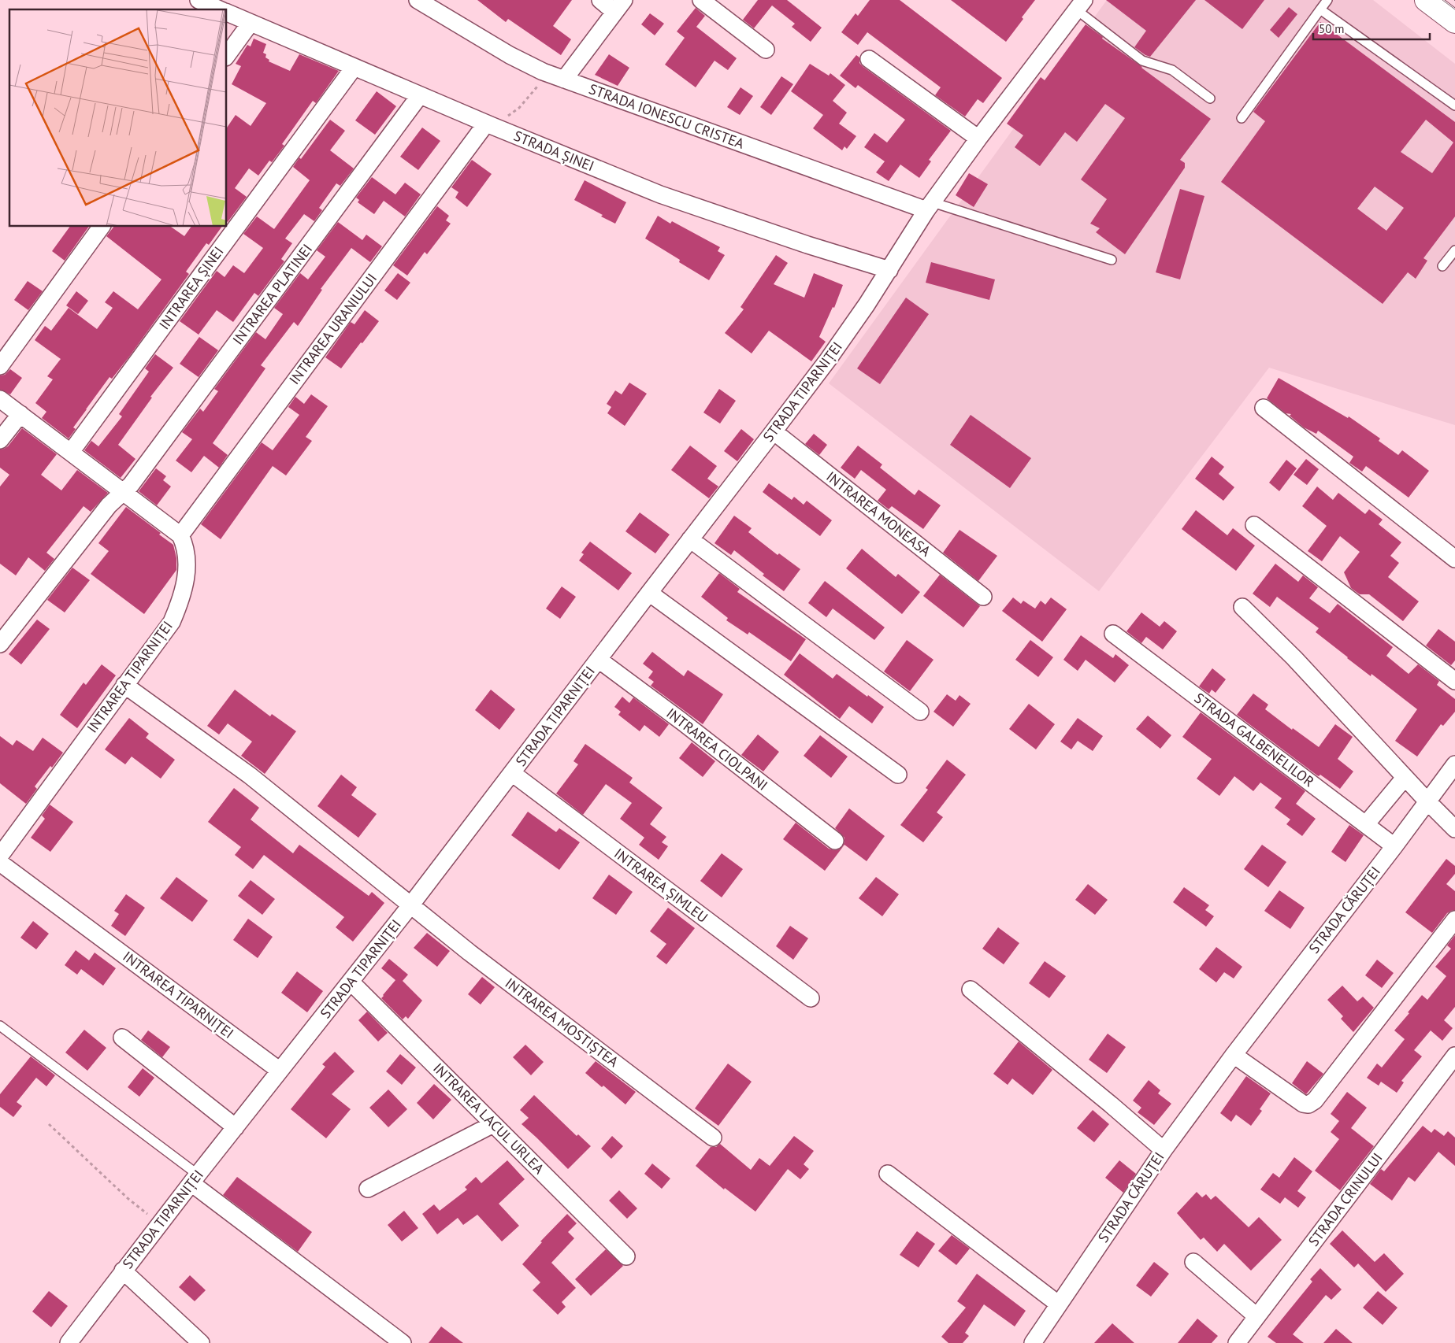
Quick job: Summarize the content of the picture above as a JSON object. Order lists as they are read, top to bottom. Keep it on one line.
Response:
{"streets":{"street":["STRADA IONESCU CRISTEA","STRADA ȘINEI","INTRAREA ȘINEI","INTRAREA PLATINEI","INTRAREA URANIULUI","STRADA TIPARNIȚEI","INTRAREA MONEASA","INTRAREA TIPARNIȚEI","STRADA GALBENELILOR","INTRAREA CIOLPANI","INTRAREA ȘIMLEU","STRADA CĂRUȚEI","INTRAREA MOSTIȘTEA","INTRAREA LACUL URLEA","STRADA CRINULUI"]},"crossings":[["STRADA IONESCU CRISTEA","STRADA TIPARNIȚEI"],["STRADA ȘINEI","INTRAREA ȘINEI"],["STRADA ȘINEI","INTRAREA PLATINEI"],["STRADA ȘINEI","INTRAREA URANIULUI"],["STRADA ȘINEI","STRADA TIPARNIȚEI"],["INTRAREA URANIULUI","INTRAREA TIPARNIȚEI"],["STRADA TIPARNIȚEI","INTRAREA MONEASA"],["STRADA TIPARNIȚEI","INTRAREA TIPARNIȚEI"],["STRADA TIPARNIȚEI","INTRAREA CIOLPANI"],["STRADA TIPARNIȚEI","INTRAREA ȘIMLEU"],["STRADA TIPARNIȚEI","INTRAREA MOSTIȘTEA"],["STRADA TIPARNIȚEI","INTRAREA LACUL URLEA"],["INTRAREA TIPARNIȚEI","INTRAREA MOSTIȘTEA"],["STRADA GALBENELILOR","STRADA CĂRUȚEI"]],"scale_bar":"50 m"}
